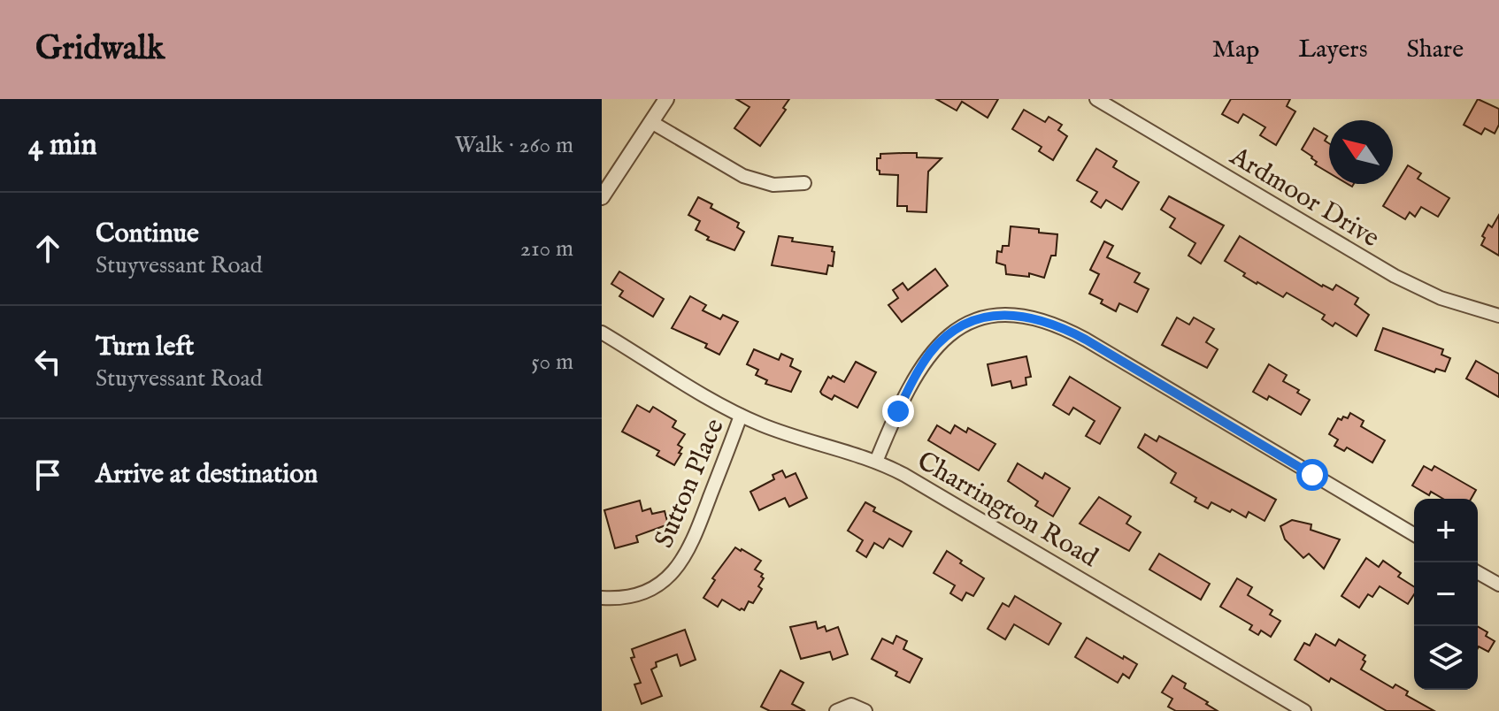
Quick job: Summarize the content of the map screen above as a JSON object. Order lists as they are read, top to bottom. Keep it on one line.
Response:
{"streets":{"street":["Ardmoor Drive","Sutton Place","Charrington Road"]},"crossings":[["Sutton Place","Charrington Road"]],"north":"top left","page":{"header":"Gridwalk","nav":["Map","Layers","Share"],"heading":["4 min","Walk · 260 m"],"list":[["Continue","Stuyvessant Road","210 m"],["Turn left","Stuyvessant Road","50 m"],"Arrive at destination"],"map_buttons":["+","−"]}}
